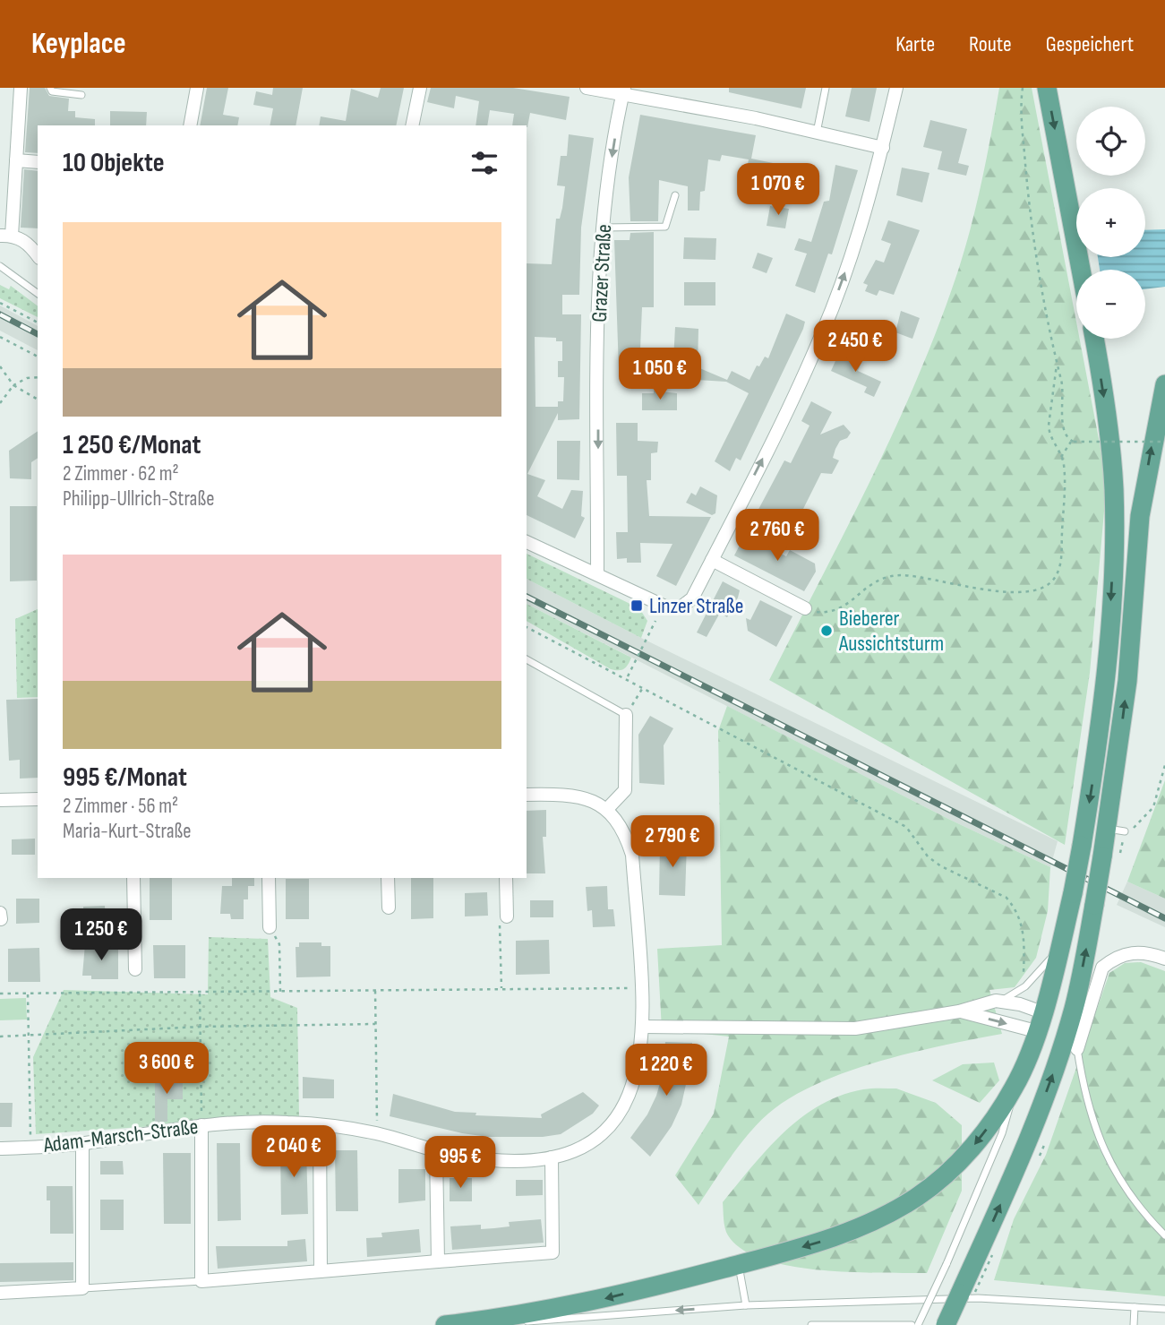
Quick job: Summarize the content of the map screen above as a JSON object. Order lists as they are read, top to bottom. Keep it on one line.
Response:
{"streets":{"street":["Grazer Straße","Adam-Marsch-Straße"]},"one_way":["Grazer Straße"],"places":{"transit":["Linzer Straße"],"other":["Bieberer Aussichtsturm"]},"page":{"header":"Keyplace","nav":["Karte","Route","Gespeichert"],"map_buttons":["+","−"],"heading":"10 Objekte","price":["1 070 €","2 450 €","1 050 €","2 760 €","2 790 €","1 250 €","3 600 €","1 220 €","2 040 €","995 €"],"list":[{"name":"1 250 €/Monat","note":"2 Zimmer · 62 m² · Philipp-Ullrich-Straße"},{"name":"995 €/Monat","note":"2 Zimmer · 56 m² · Maria-Kurt-Straße"}]}}
